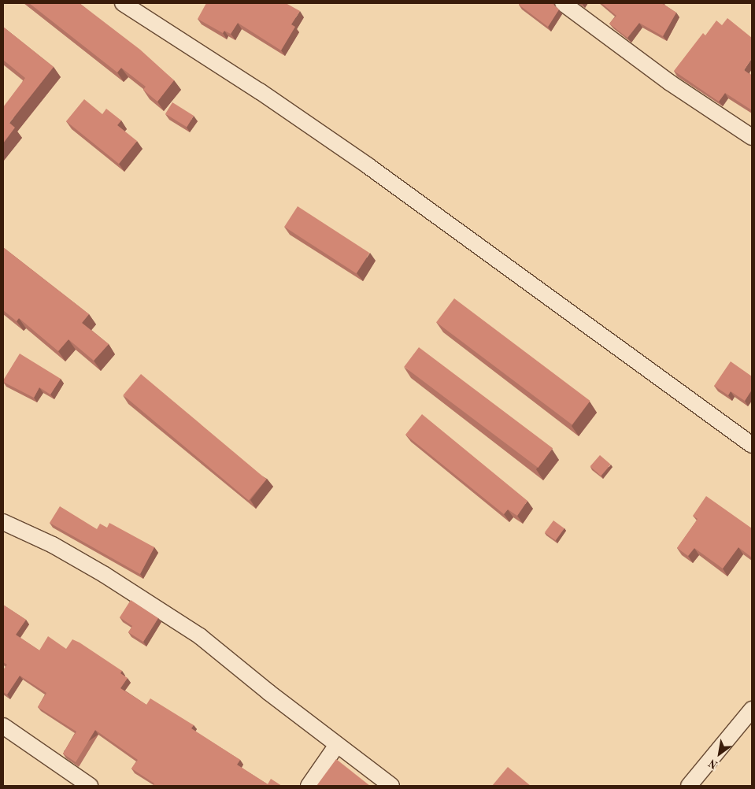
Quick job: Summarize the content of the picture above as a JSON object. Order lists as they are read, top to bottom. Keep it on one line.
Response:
{"north":"bottom left"}
